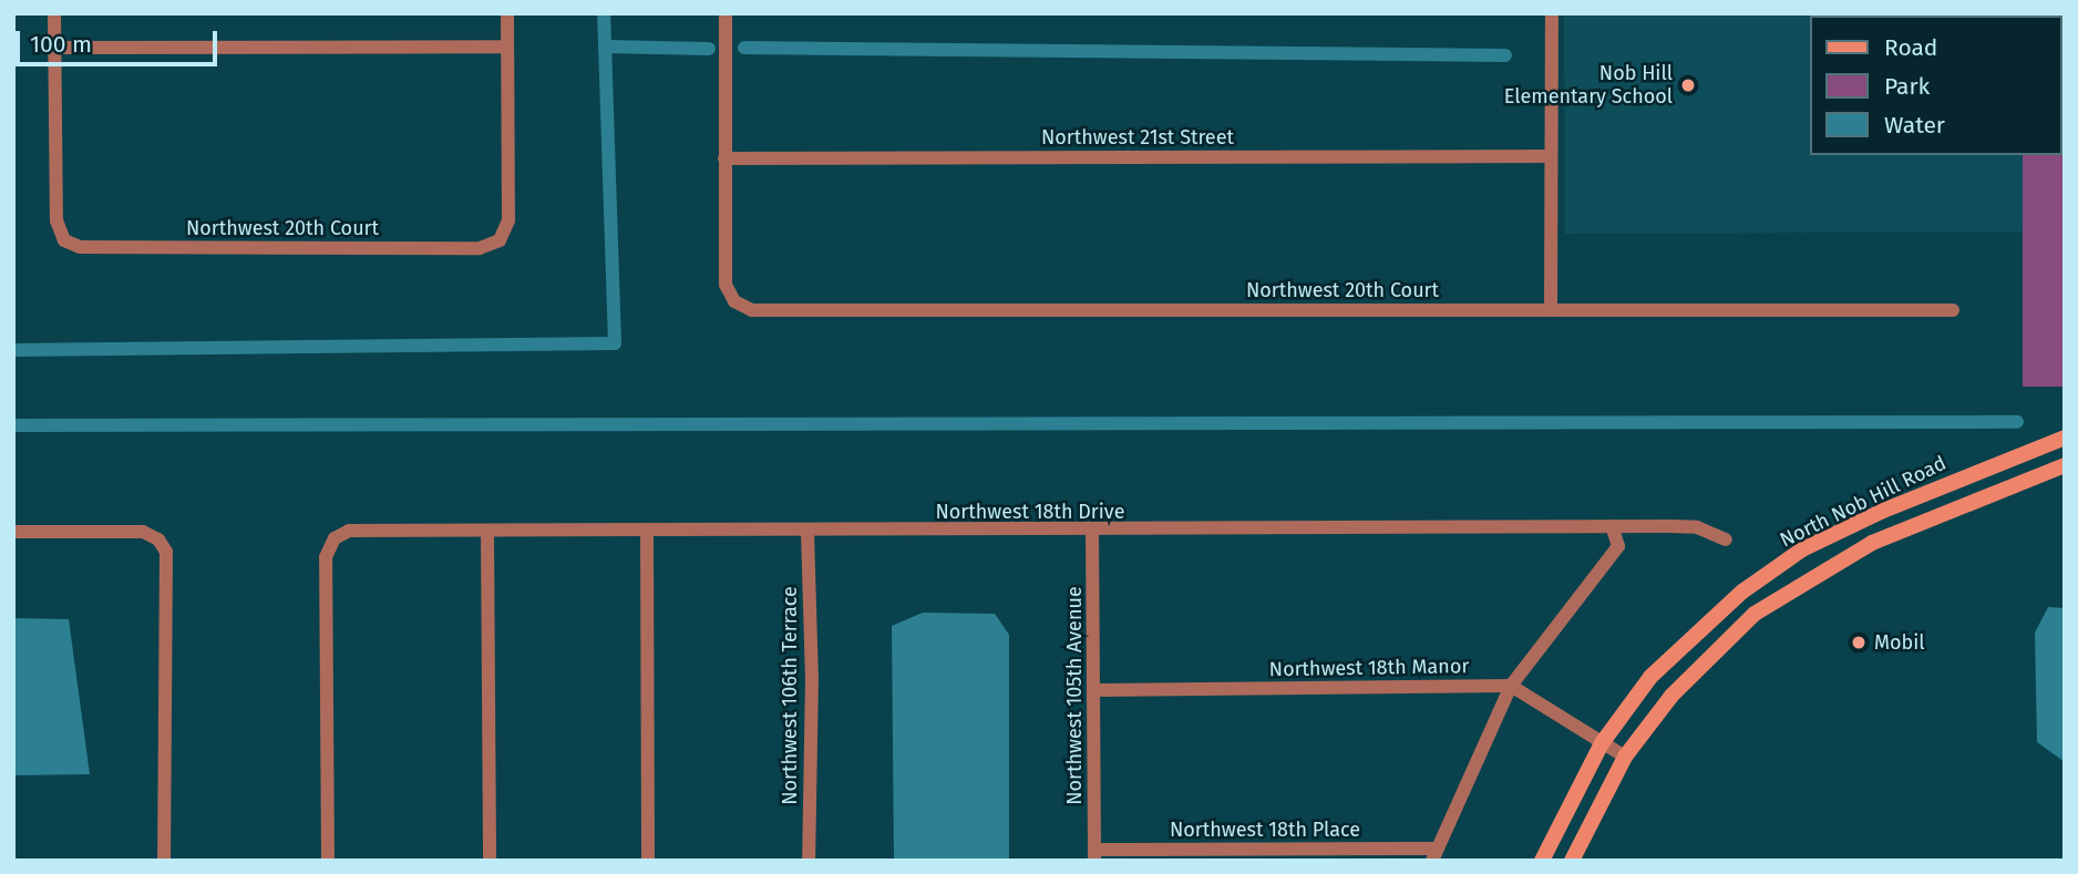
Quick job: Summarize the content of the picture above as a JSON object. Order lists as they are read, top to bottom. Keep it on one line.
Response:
{"streets":{"main road":["North Nob Hill Road"],"street":["Northwest 21st Street","Northwest 20th Court","Northwest 18th Drive","Northwest 18th Manor","Northwest 106th Terrace","Northwest 105th Avenue","Northwest 18th Place"]},"crossings":[["Northwest 21st Street","Northwest 20th Court"],["Northwest 18th Drive","Northwest 106th Terrace"],["Northwest 18th Drive","Northwest 105th Avenue"],["Northwest 18th Manor","Northwest 105th Avenue"],["Northwest 105th Avenue","Northwest 18th Place"]],"places":["Nob Hill Elementary School","Mobil"],"legend":["Road","Park","Water"],"scale_bar":"100 m"}
